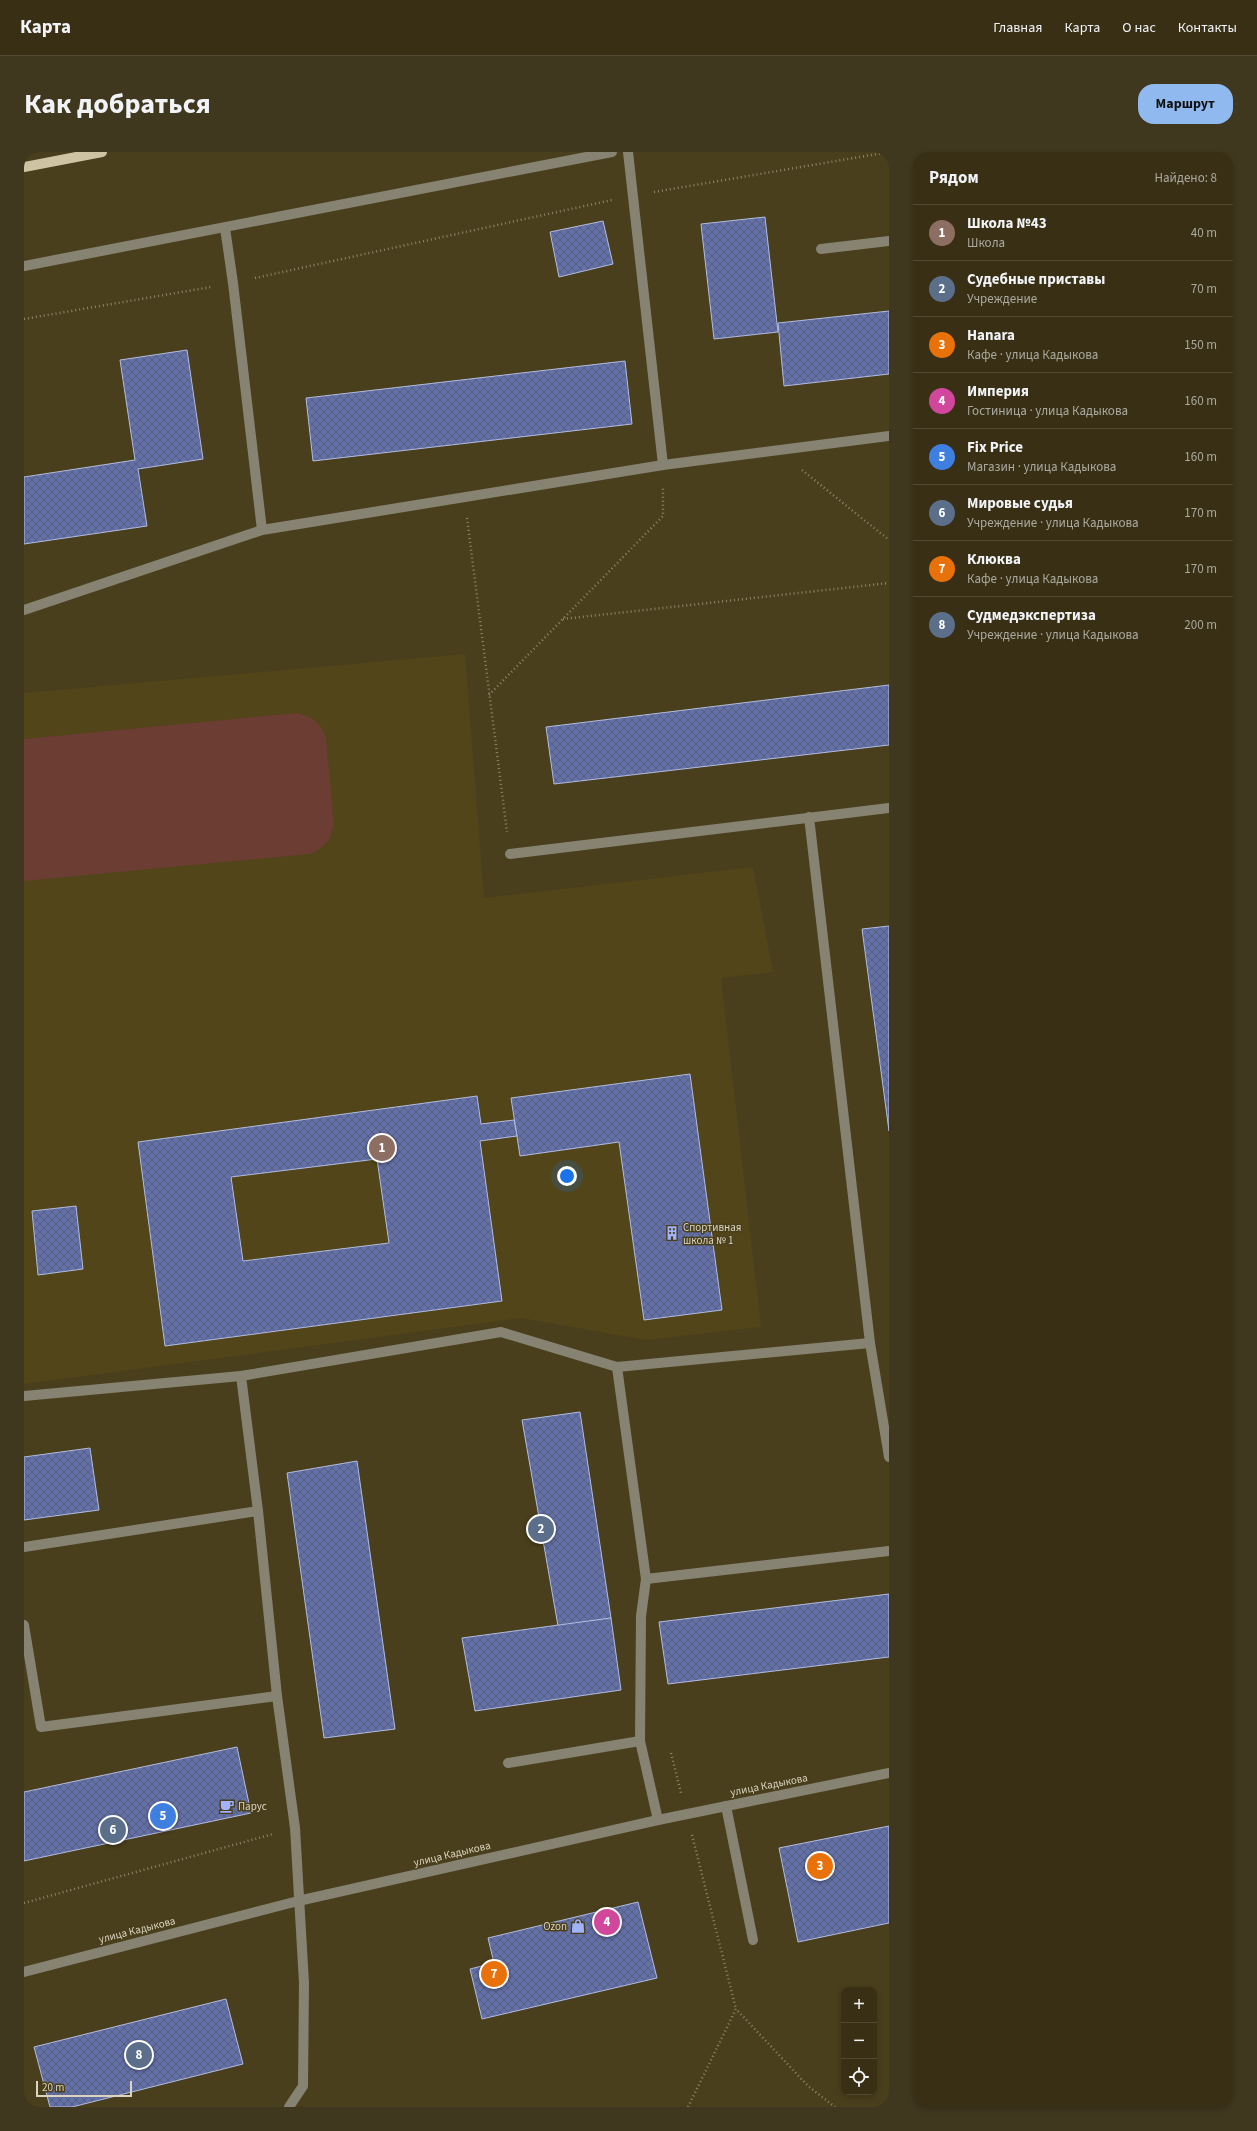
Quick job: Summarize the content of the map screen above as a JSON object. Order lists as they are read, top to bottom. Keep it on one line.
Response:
{"streets":{"street":["улица Кадыкова"]},"places":{"building":["Спортивная школа № 1"],"cafe":["Парус"],"shop":["Ozon"]},"scale_bar":"20 m","page":{"header":"Карта","nav":["Главная","Карта","О нас","Контакты"],"title":"Как добраться","buttons":"Маршрут","heading":["Рядом","Найдено: 8"],"list":[{"mark":"1","name":"Школа №43","note":"Школа","value":"40 m"},{"mark":"2","name":"Судебные приставы","note":"Учреждение","value":"70 m"},{"mark":"3","name":"Hanara","note":"Кафе · улица Кадыкова","value":"150 m"},{"mark":"4","name":"Империя","note":"Гостиница · улица Кадыкова","value":"160 m"},{"mark":"5","name":"Fix Price","note":"Магазин · улица Кадыкова","value":"160 m"},{"mark":"6","name":"Мировые судья","note":"Учреждение · улица Кадыкова","value":"170 m"},{"mark":"7","name":"Клюква","note":"Кафе · улица Кадыкова","value":"170 m"},{"mark":"8","name":"Судмедэкспертиза","note":"Учреждение · улица Кадыкова","value":"200 m"}],"pins":["1","2","5","6","3","4","7","8"],"map_buttons":["+","−"],"scale":"20 m"}}
